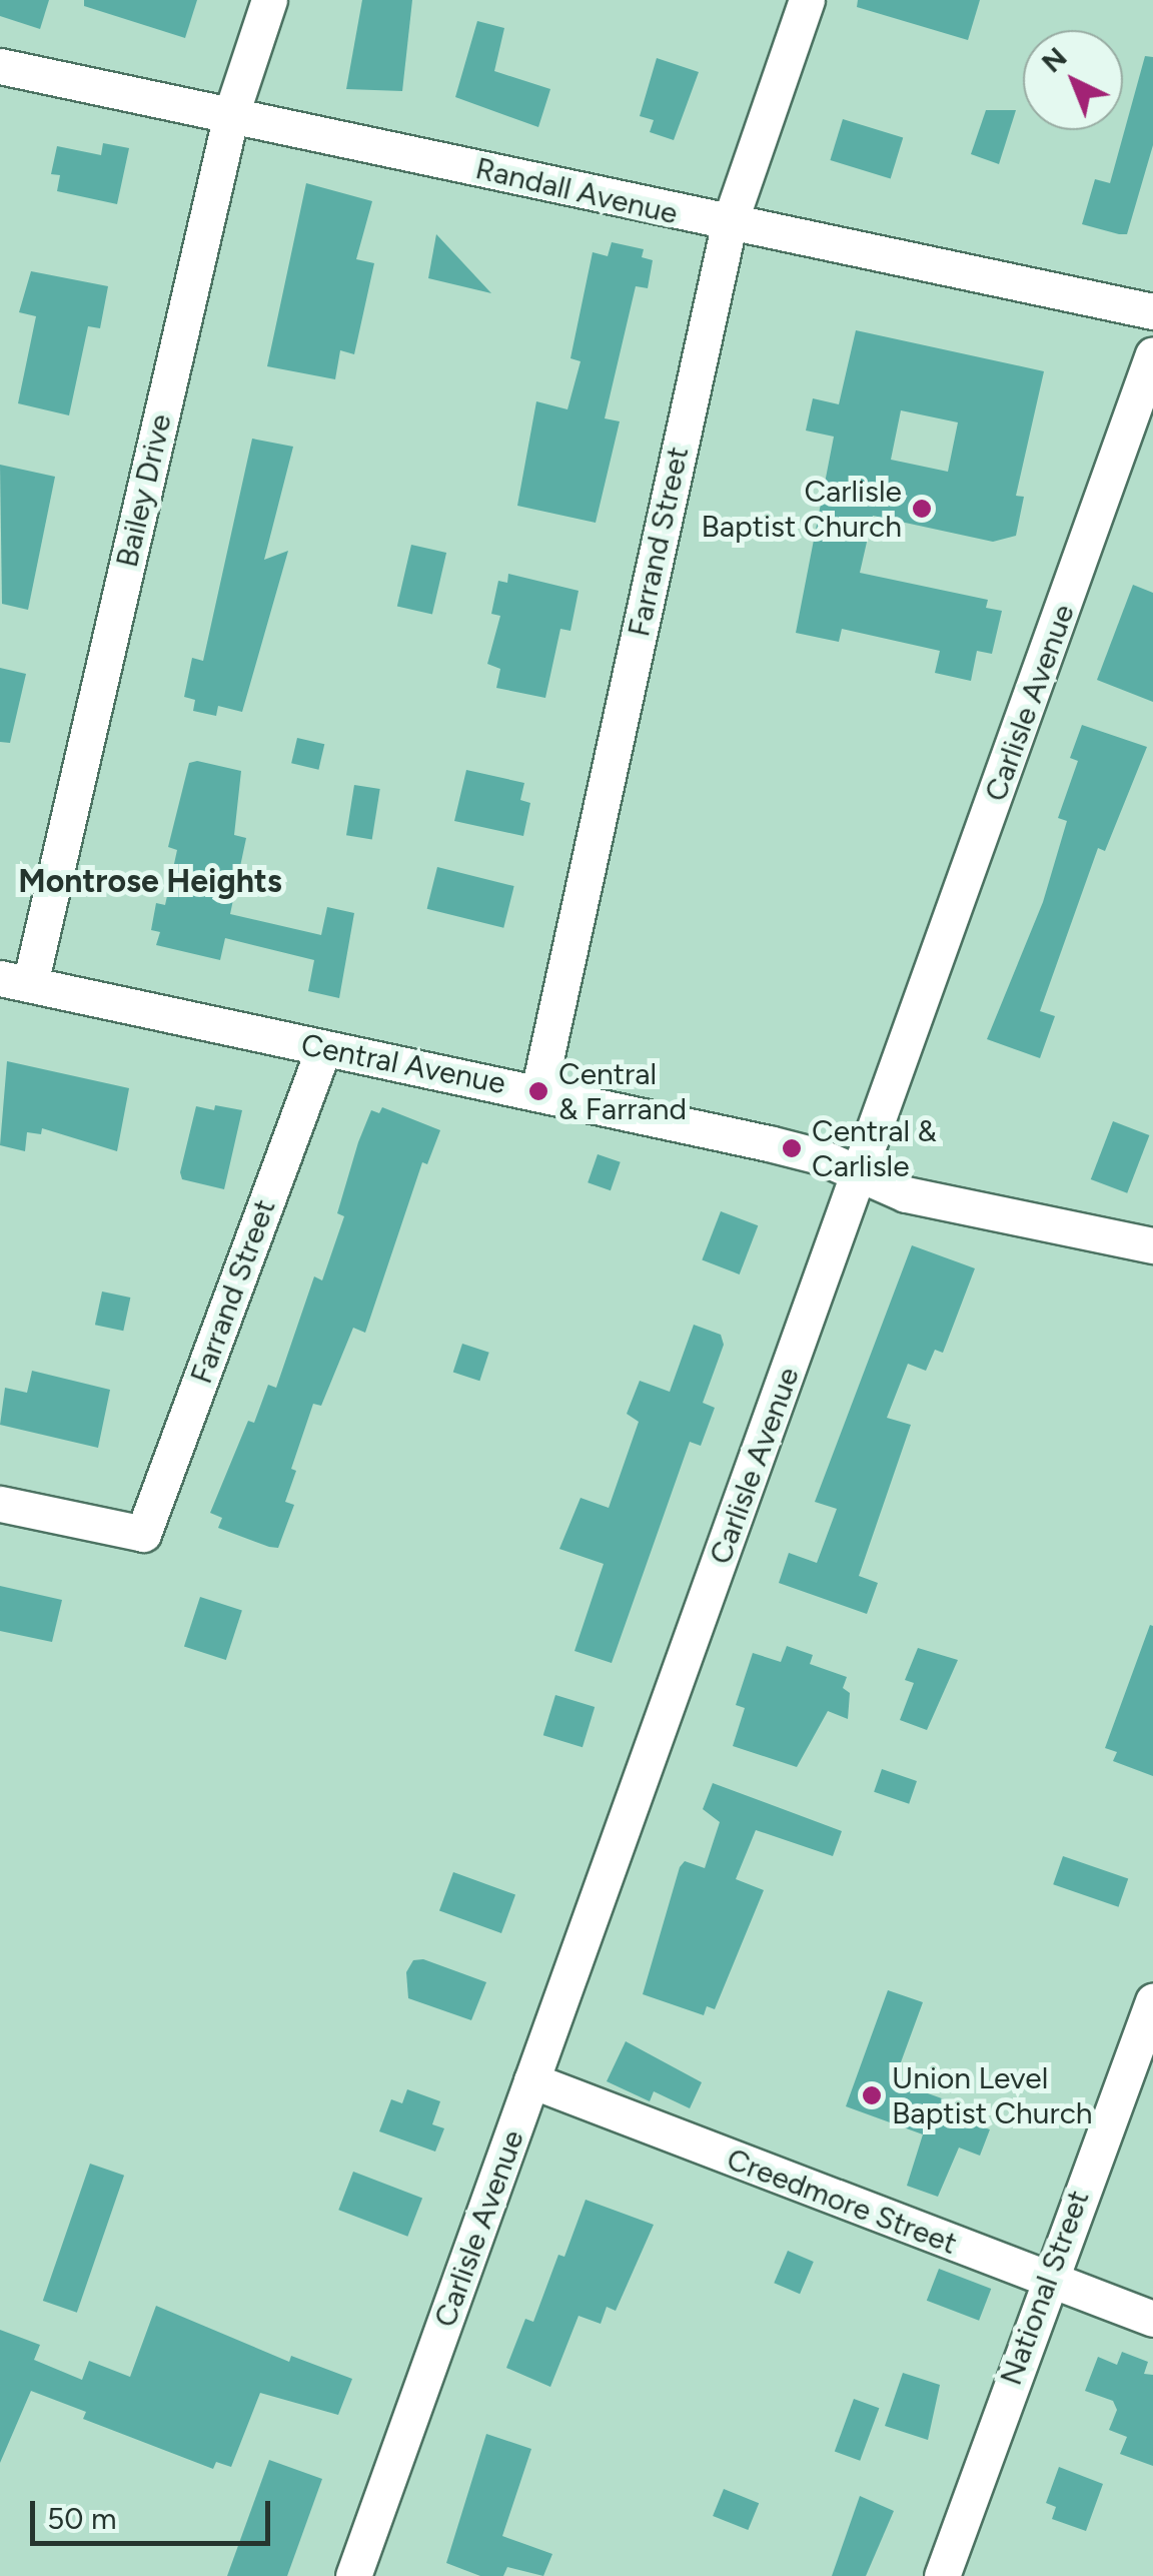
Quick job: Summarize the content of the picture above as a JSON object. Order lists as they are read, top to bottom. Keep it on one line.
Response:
{"streets":{"street":["Randall Avenue","Bailey Drive","Farrand Street","Carlisle Avenue","Central Avenue","Creedmore Street","National Street"]},"crossings":[["Randall Avenue","Bailey Drive"],["Randall Avenue","Farrand Street"],["Bailey Drive","Central Avenue"],["Farrand Street","Central Avenue"],["Carlisle Avenue","Central Avenue"],["Carlisle Avenue","Creedmore Street"],["Creedmore Street","National Street"]],"districts":["Montrose Heights"],"places":["Carlisle Baptist Church","Central & Farrand","Central & Carlisle","Union Level Baptist Church"],"scale_bar":"50 m","north":"top left"}
